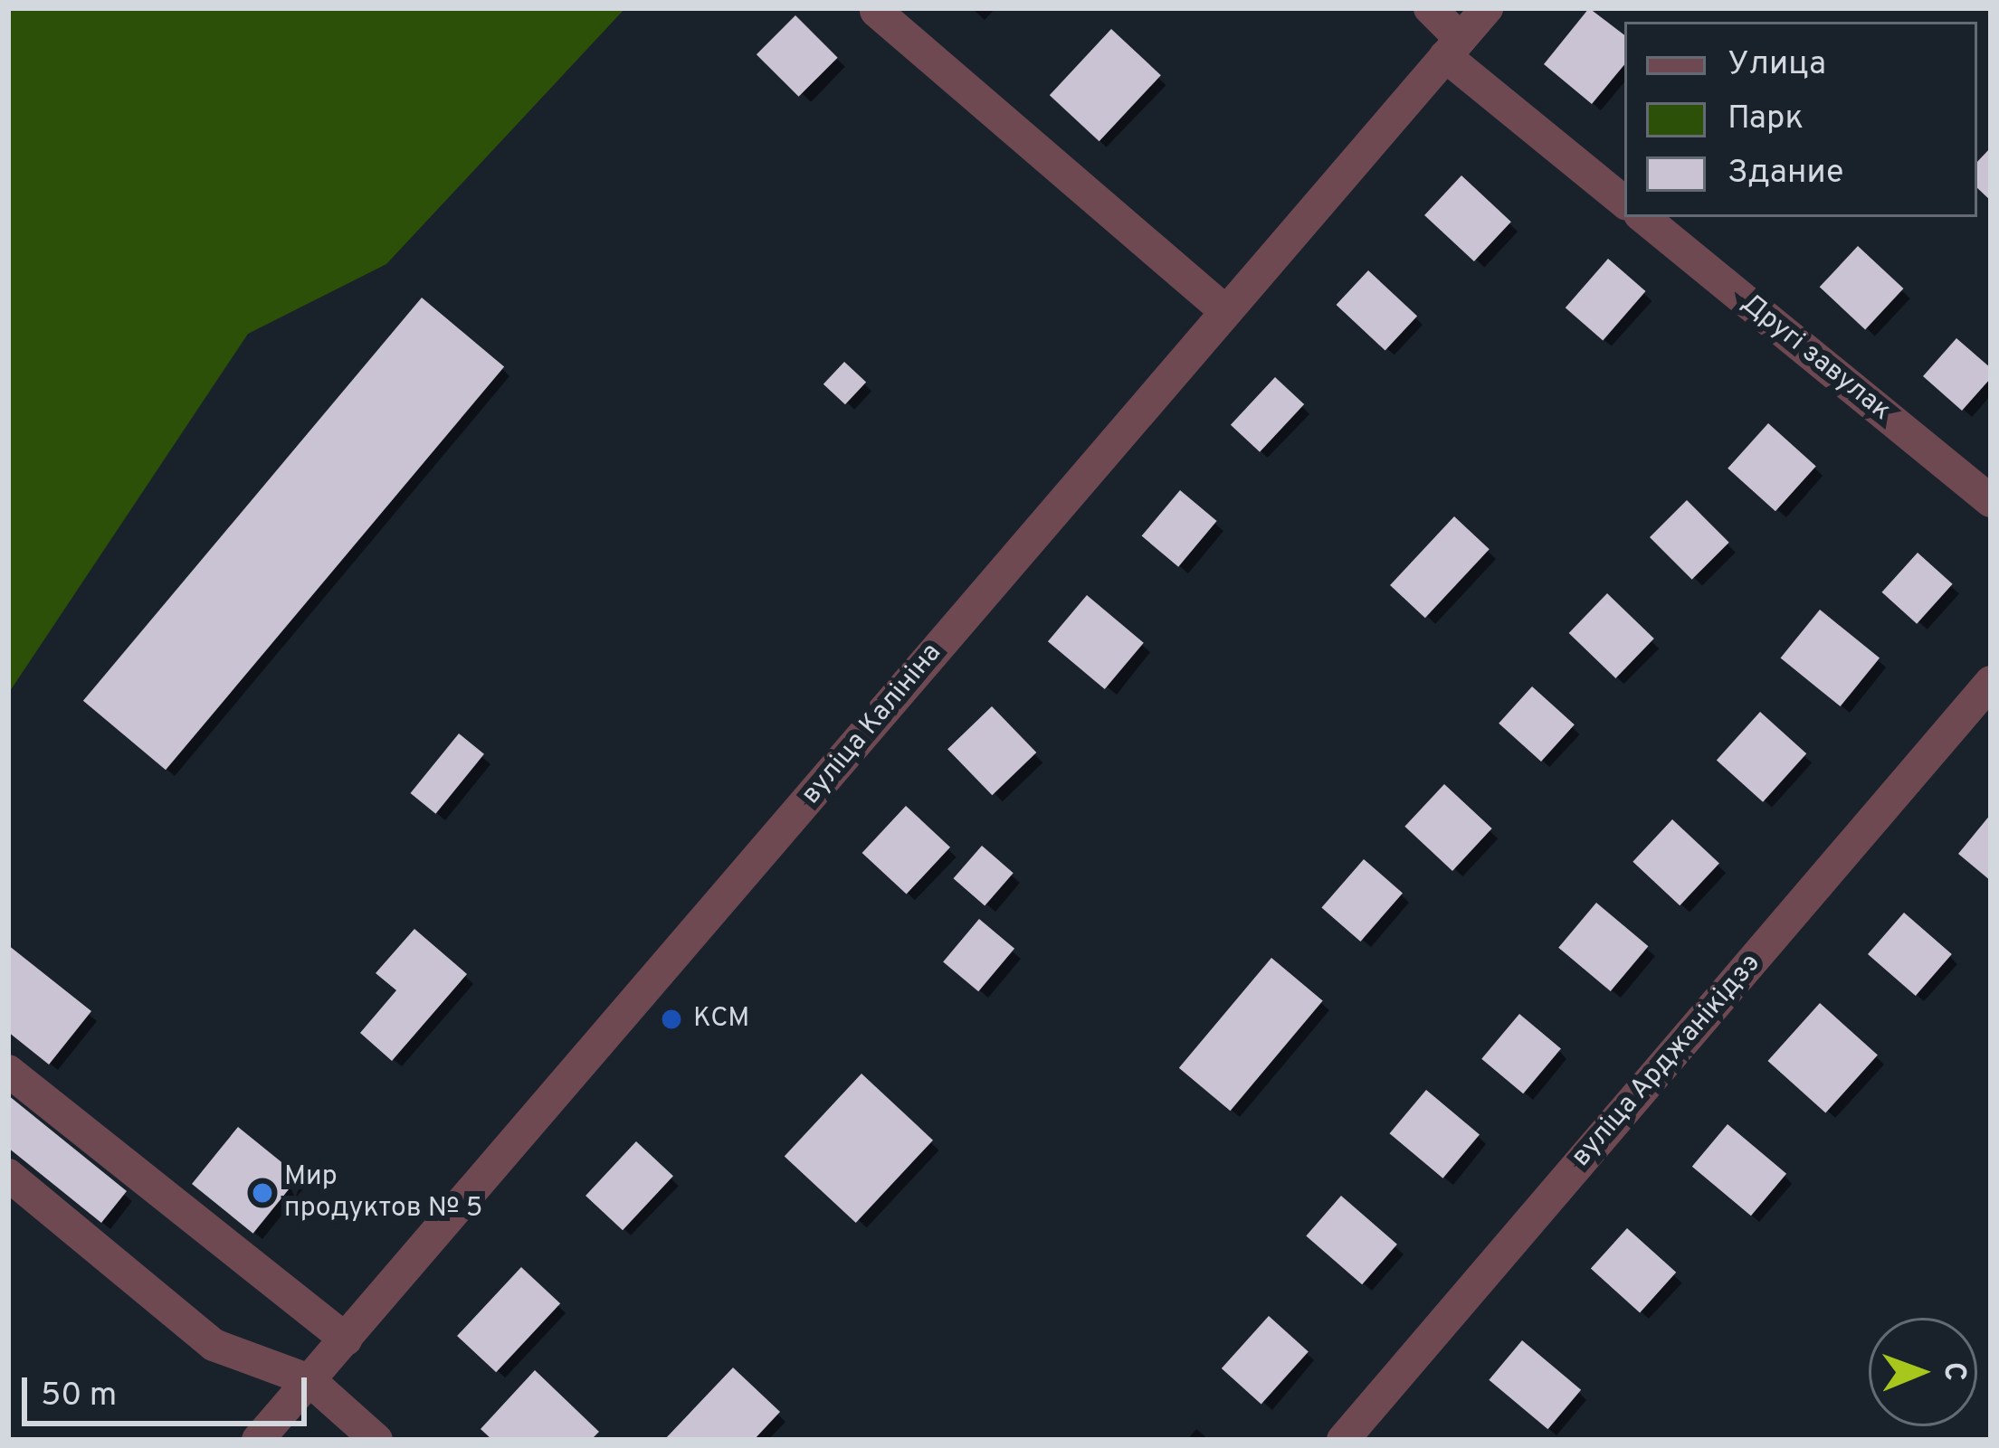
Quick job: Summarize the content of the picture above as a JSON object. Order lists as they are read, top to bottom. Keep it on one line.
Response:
{"streets":{"street":["Другі завулак","вуліца Калініна","вуліца Арджанікідзэ"]},"places":["КСМ","Мир продуктов № 5"],"legend":["Улица","Парк","Здание"],"scale_bar":"50 m","north":"right"}
